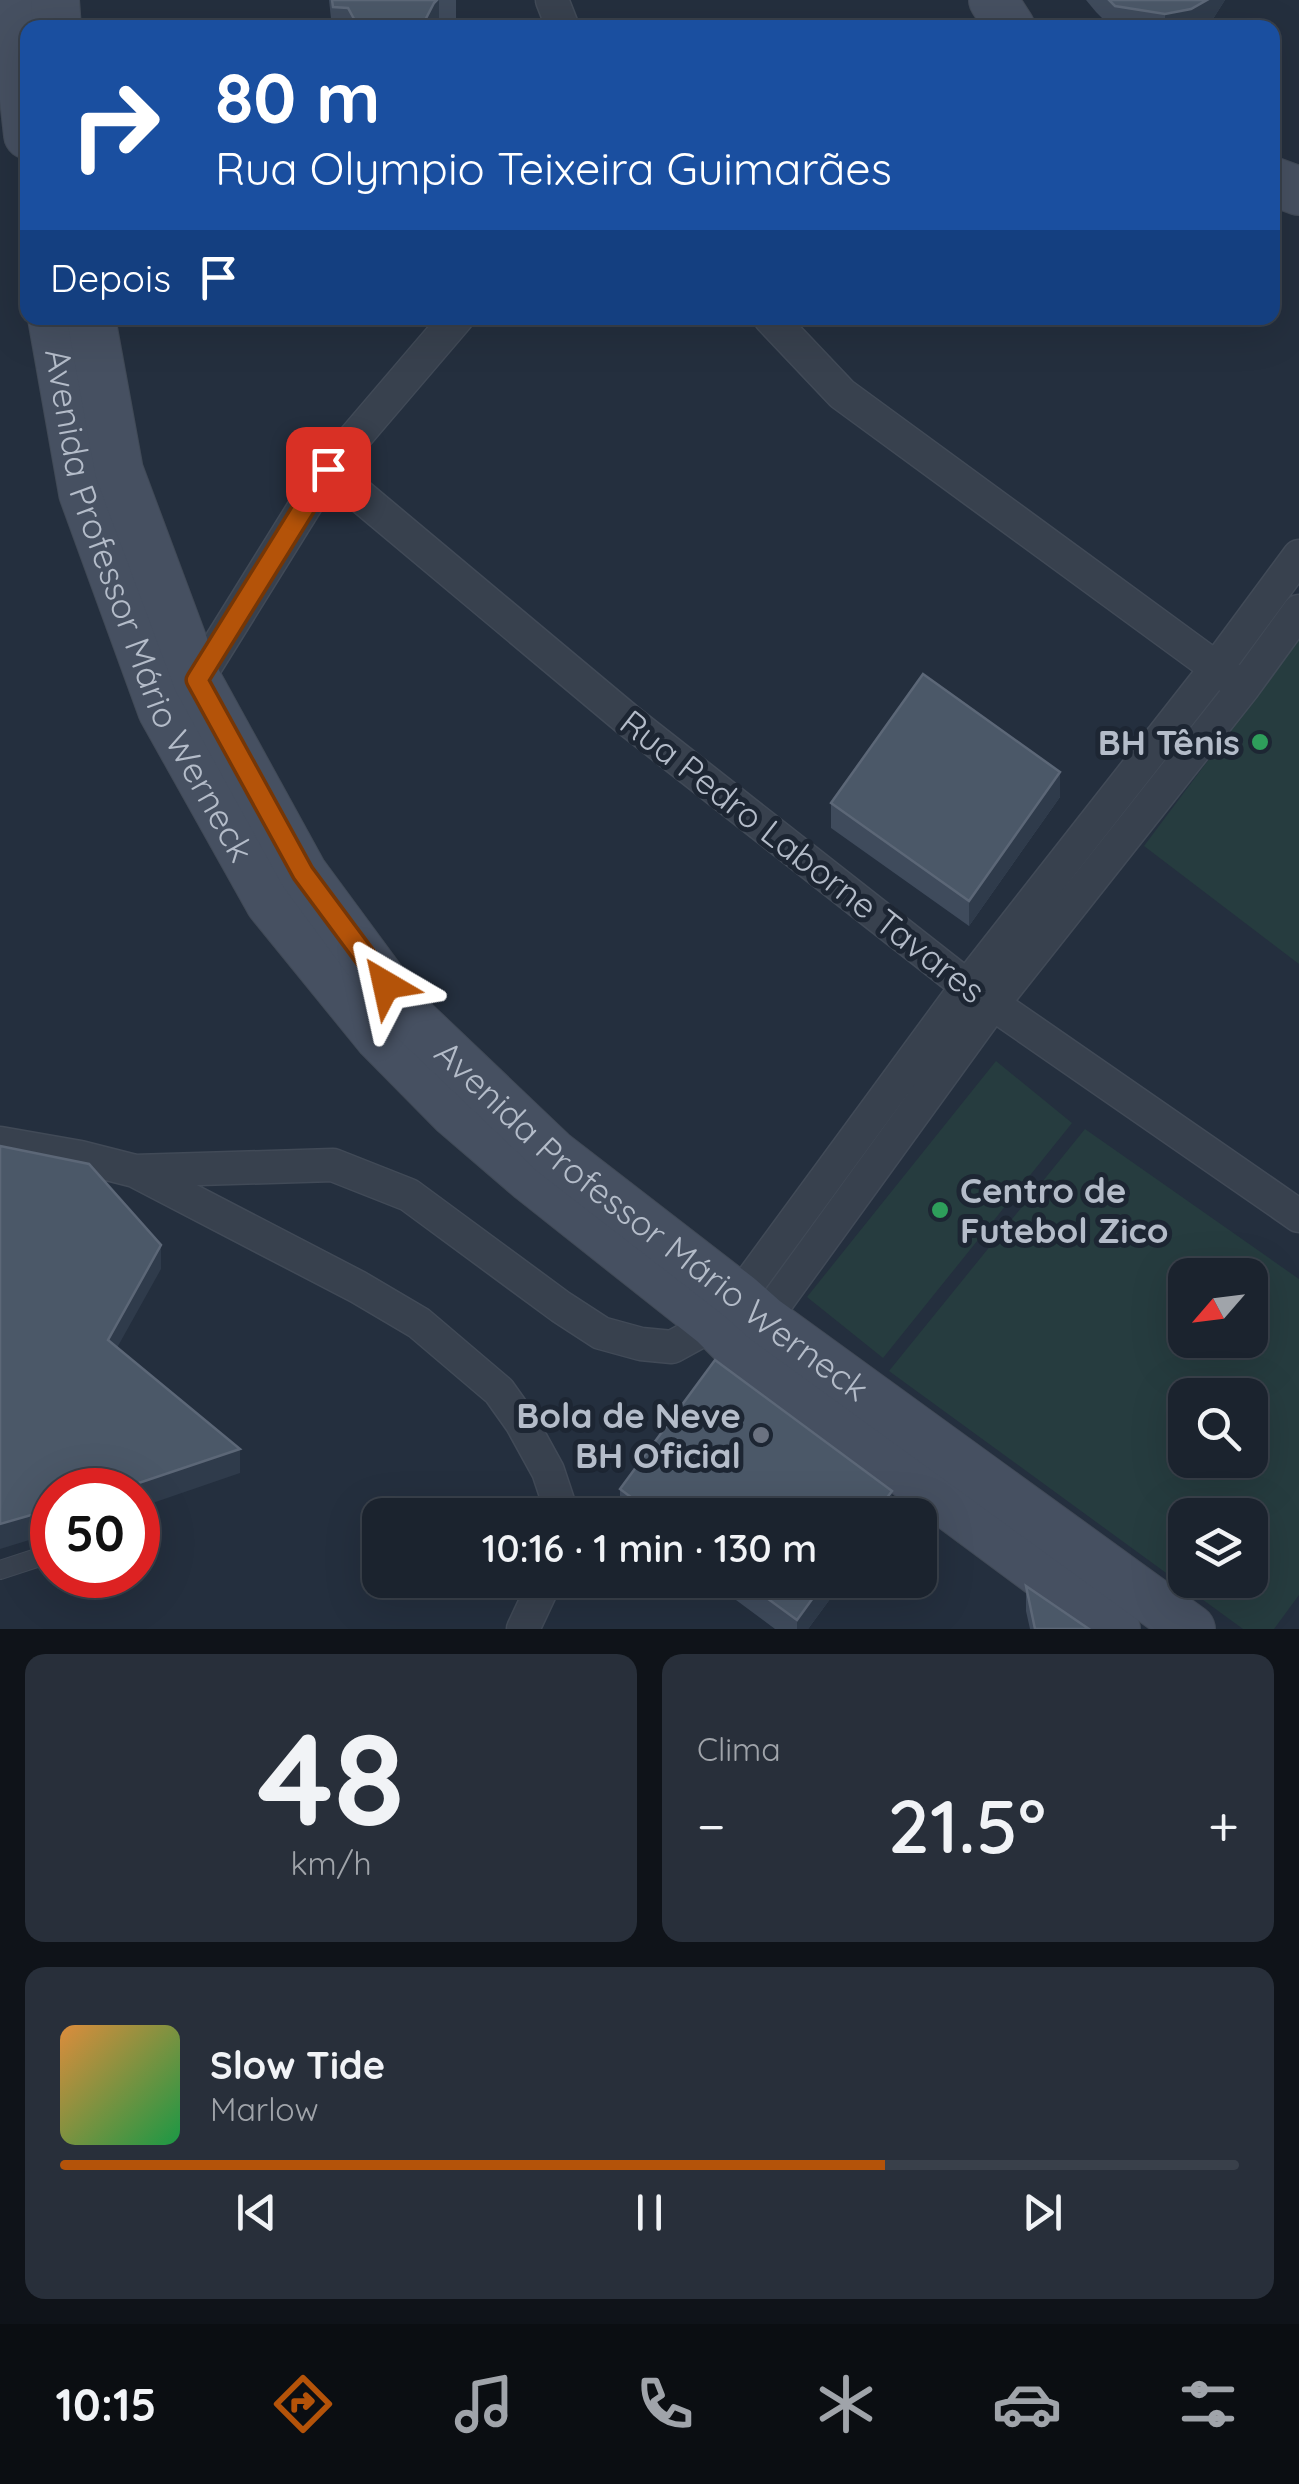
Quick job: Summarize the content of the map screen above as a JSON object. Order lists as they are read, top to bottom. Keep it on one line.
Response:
{"streets":{"main road":["Avenida Professor Mário Werneck"],"street":["Rua Pedro Laborne Tavares"]},"places":["BH Tênis","Centro de Futebol Zico","Bola de Neve BH Oficial"],"north":"bottom left","page":{"turn":["80 m","Rua Olympio Teixeira Guimarães"],"then":"Depois","limit":"50","trip":"10:16 · 1 min · 130 m","tile":[["48","km/h"],"Clima"],"heat":["−","21.5°","+"],"song":["Slow Tide","Marlow"],"tabs":"10:15"}}
